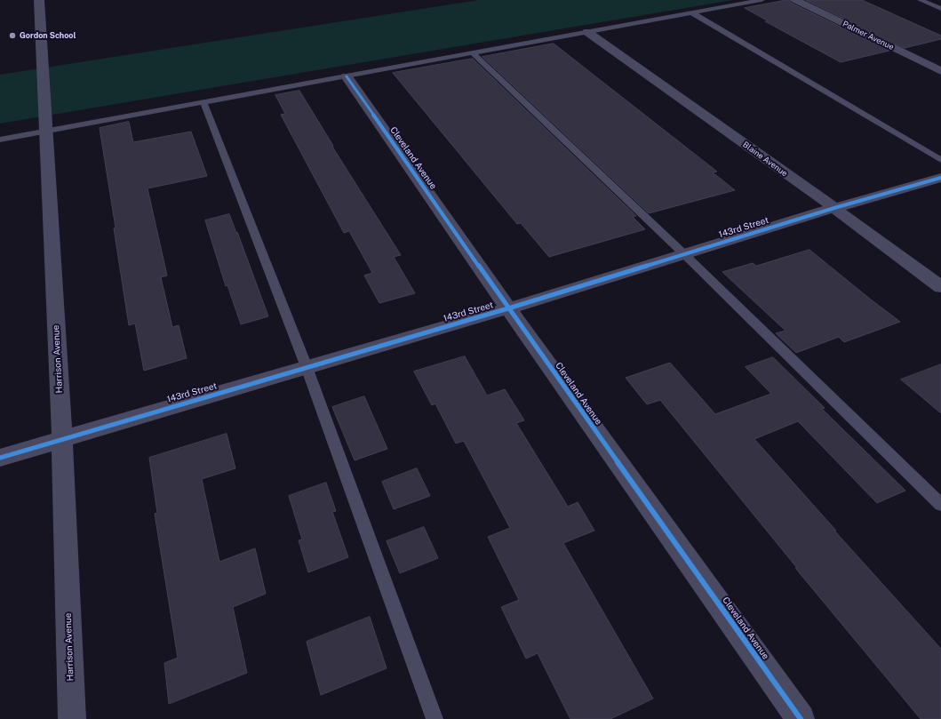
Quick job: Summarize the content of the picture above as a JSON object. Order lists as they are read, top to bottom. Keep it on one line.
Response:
{"streets":{"street":["Palmer Avenue","Cleveland Avenue","Blaine Avenue","143rd Street","Harrison Avenue"]},"crossings":[["Cleveland Avenue","143rd Street"],["Blaine Avenue","143rd Street"],["143rd Street","Harrison Avenue"]],"places":["Gordon School"]}
